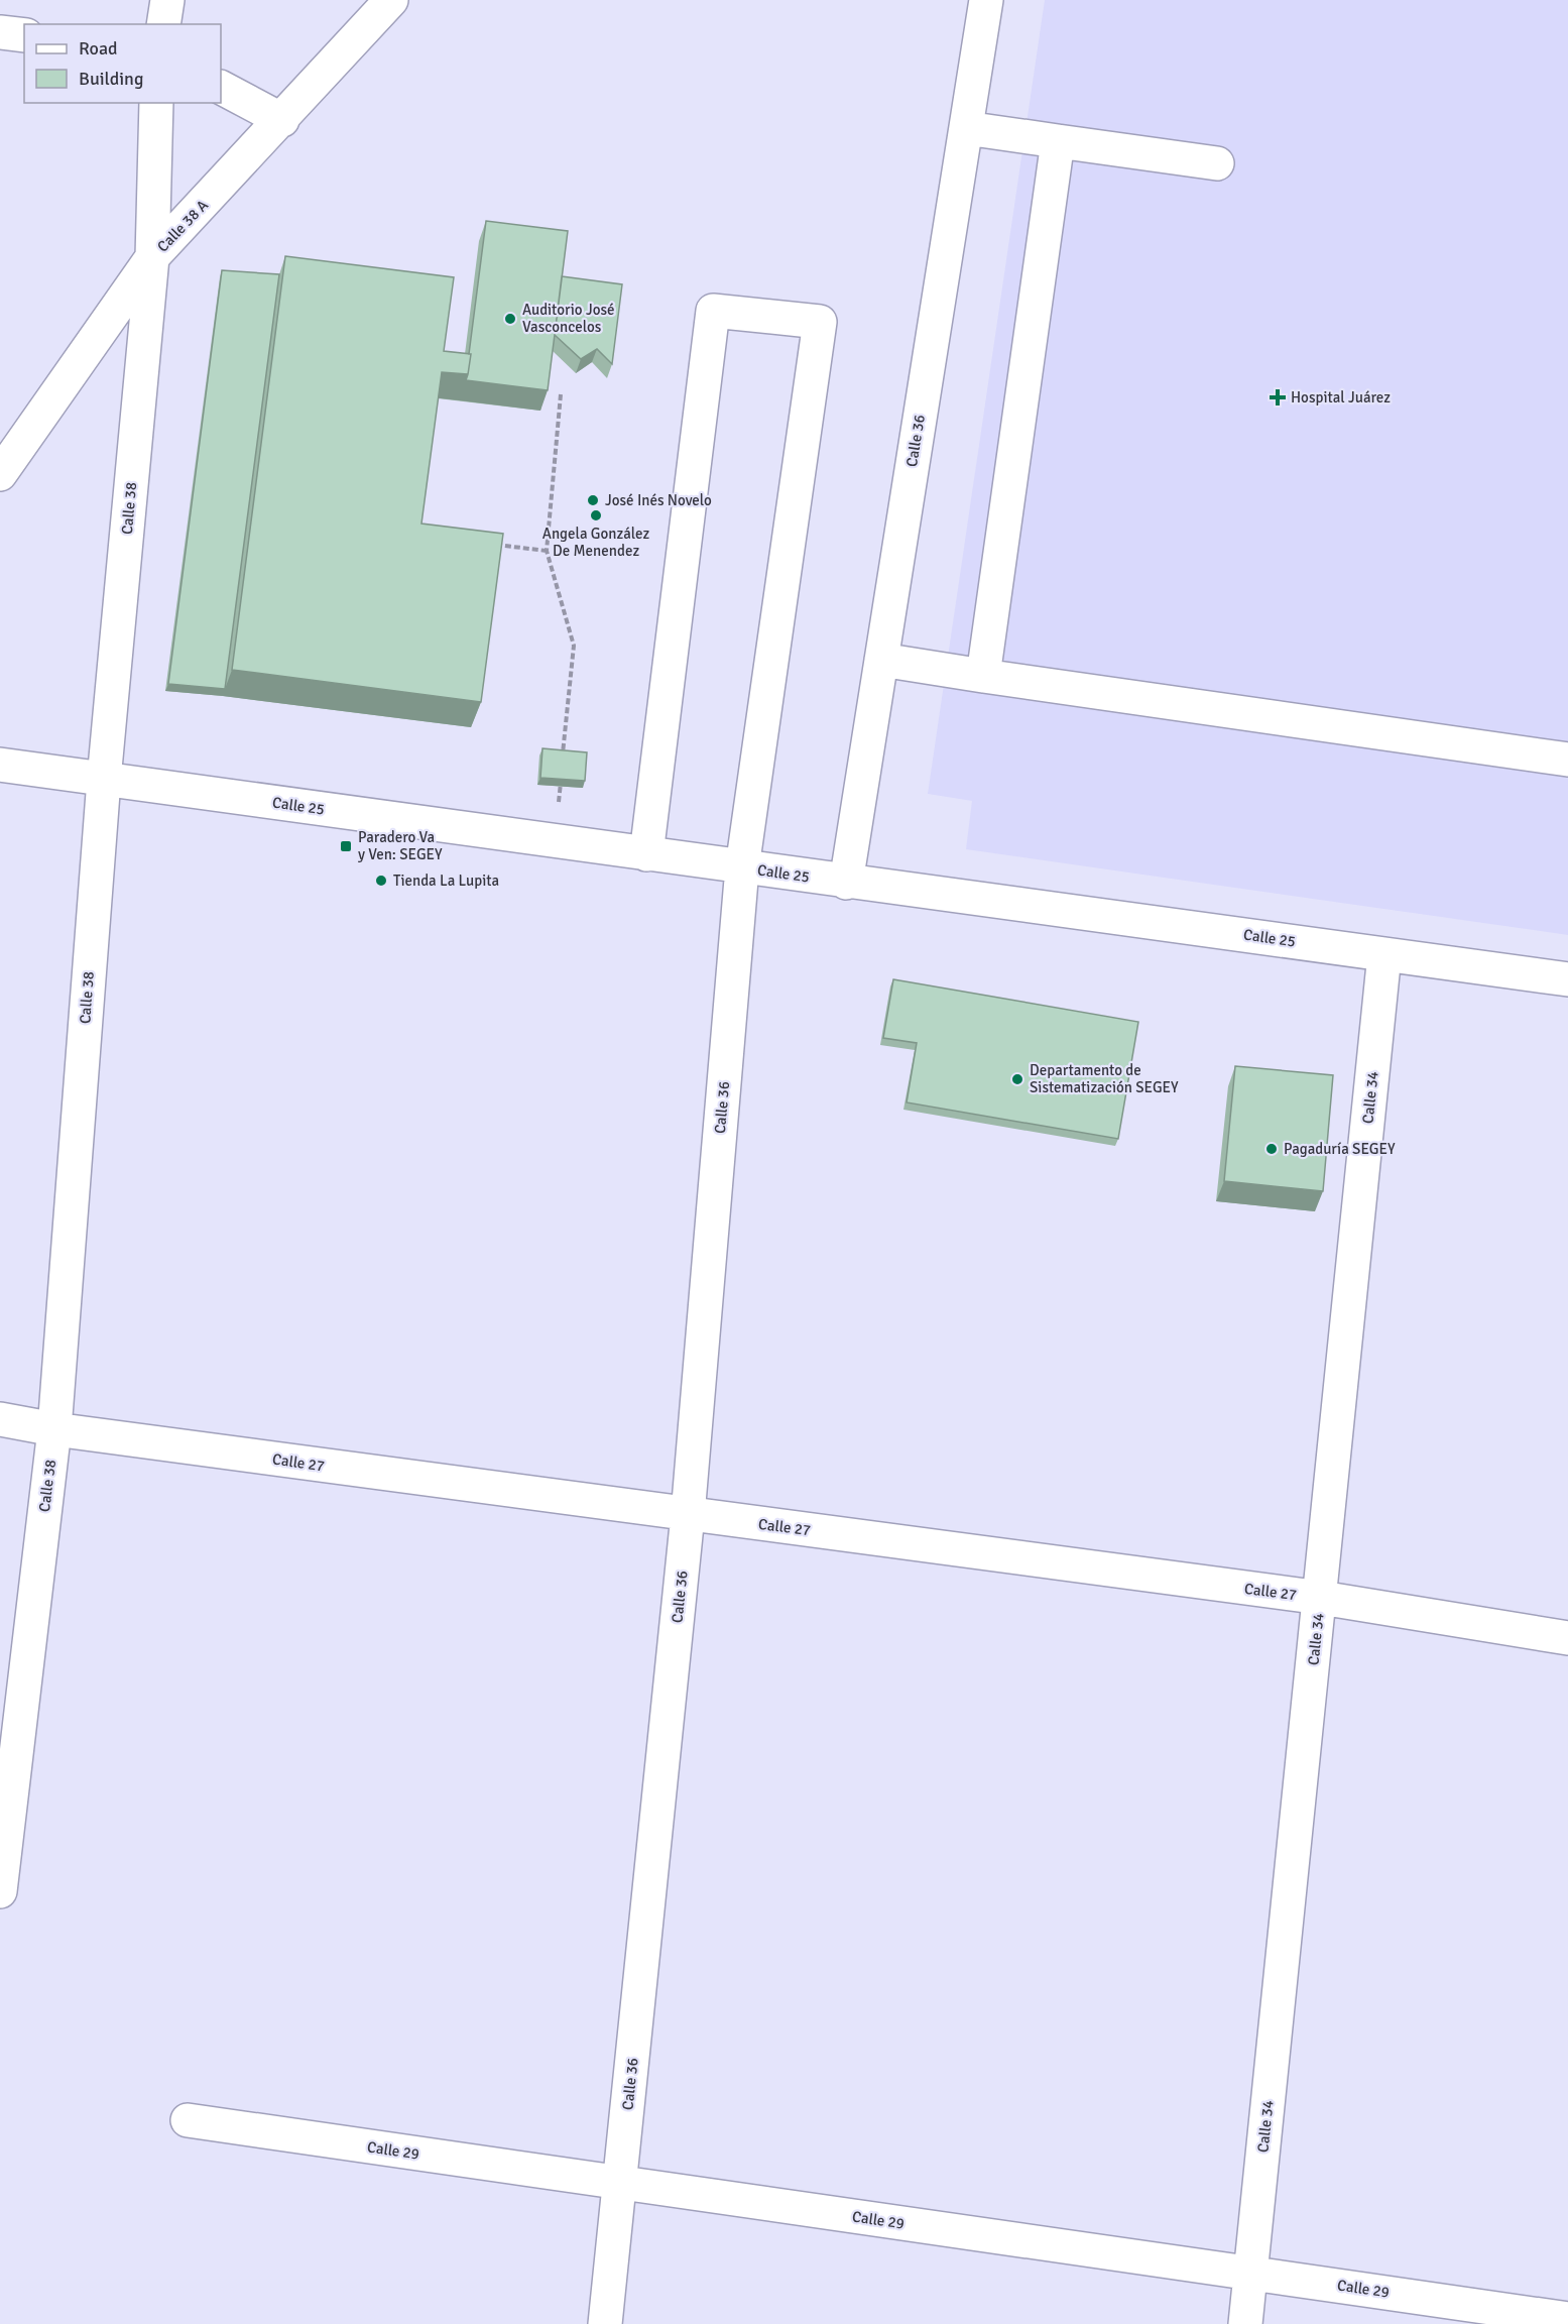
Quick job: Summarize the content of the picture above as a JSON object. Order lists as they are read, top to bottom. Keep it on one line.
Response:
{"streets":{"street":["Calle 38 A","Calle 36","Calle 38","Calle 25","Calle 34","Calle 27","Calle 29"]},"crossings":[["Calle 38 A","Calle 38"],["Calle 36","Calle 25"],["Calle 36","Calle 27"],["Calle 36","Calle 29"],["Calle 38","Calle 25"],["Calle 38","Calle 27"],["Calle 25","Calle 34"],["Calle 34","Calle 27"],["Calle 34","Calle 29"]],"places":{"other":["Auditorio José Vasconcelos","José Inés Novelo","Angela González De Menendez","Tienda La Lupita","Departamento de Sistematización SEGEY","Pagaduría SEGEY"],"health":["Hospital Juárez"],"transit":["Paradero Va y Ven: SEGEY"]},"legend":["Road","Building"]}
